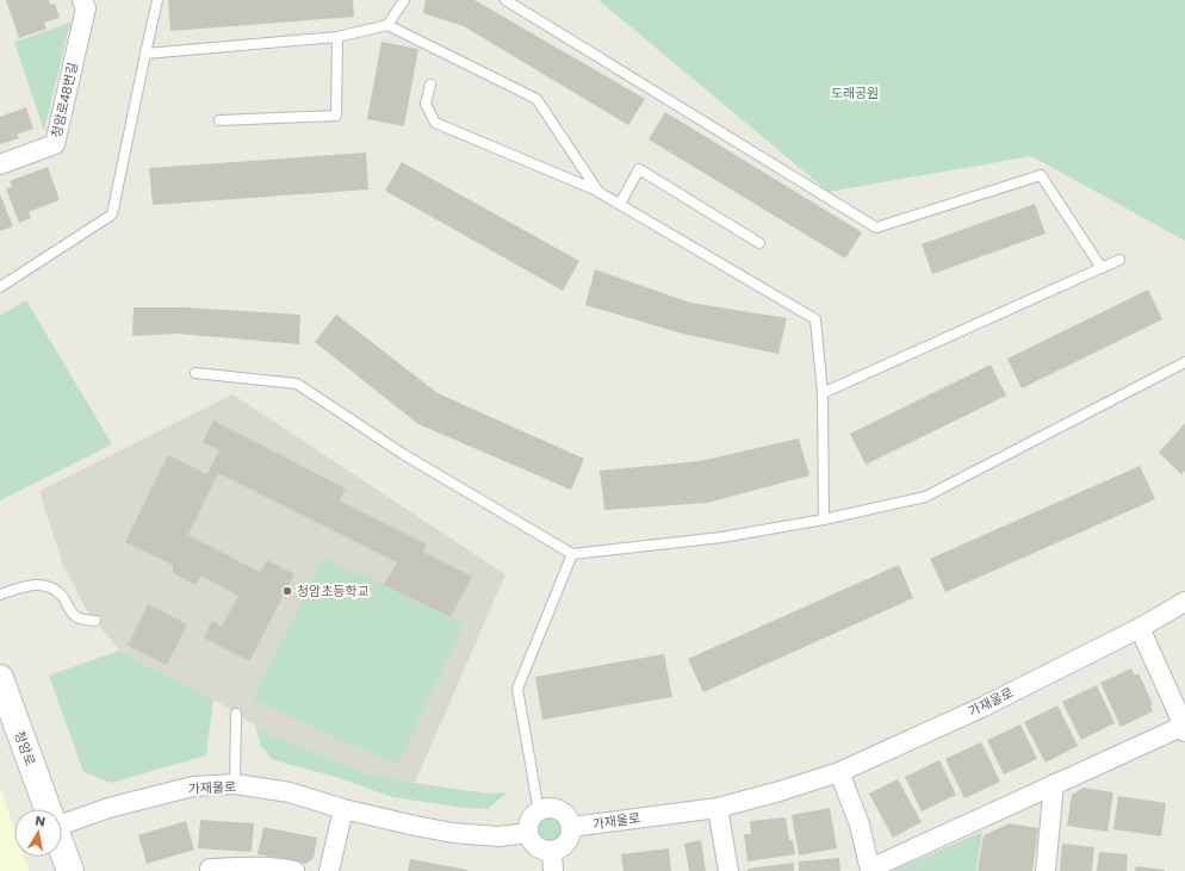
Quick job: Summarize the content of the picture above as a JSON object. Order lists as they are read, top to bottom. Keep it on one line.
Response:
{"streets":{"street":["청암로48번길","가재울로","청암로"]},"parks":["도래공원"],"places":["청암초등학교"],"north":"top"}
